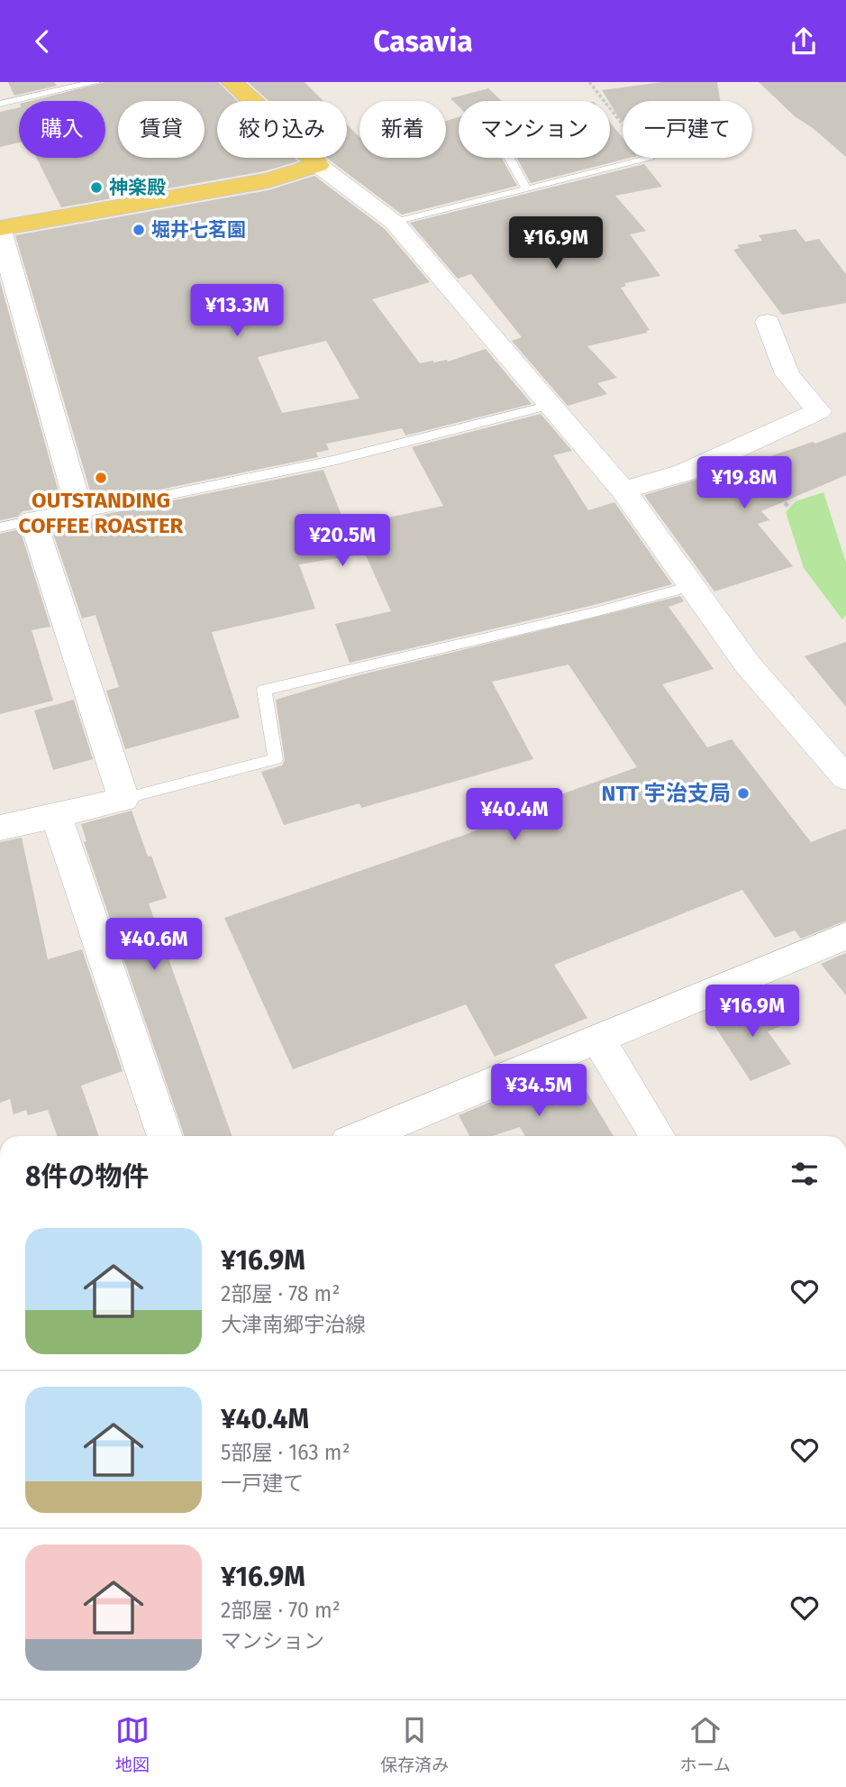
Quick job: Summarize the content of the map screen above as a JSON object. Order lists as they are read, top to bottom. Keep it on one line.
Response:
{"places":["神楽殿","堀井七茗園","OUTSTANDING COFFEE ROASTER","NTT 宇治支局"],"page":{"header":"Casavia","chip":["購入","賃貸","絞り込み","新着","マンション","一戸建て"],"price":["¥16.9M","¥13.3M","¥19.8M","¥20.5M","¥40.4M","¥40.6M","¥16.9M","¥34.5M"],"heading":"8件の物件","list":[{"name":"¥16.9M","note":"2部屋 · 78 m² · 大津南郷宇治線"},{"name":"¥40.4M","note":"5部屋 · 163 m² · 一戸建て"},{"name":"¥16.9M","note":"2部屋 · 70 m² · マンション"}],"tabs":["地図","保存済み","ホーム"]}}
